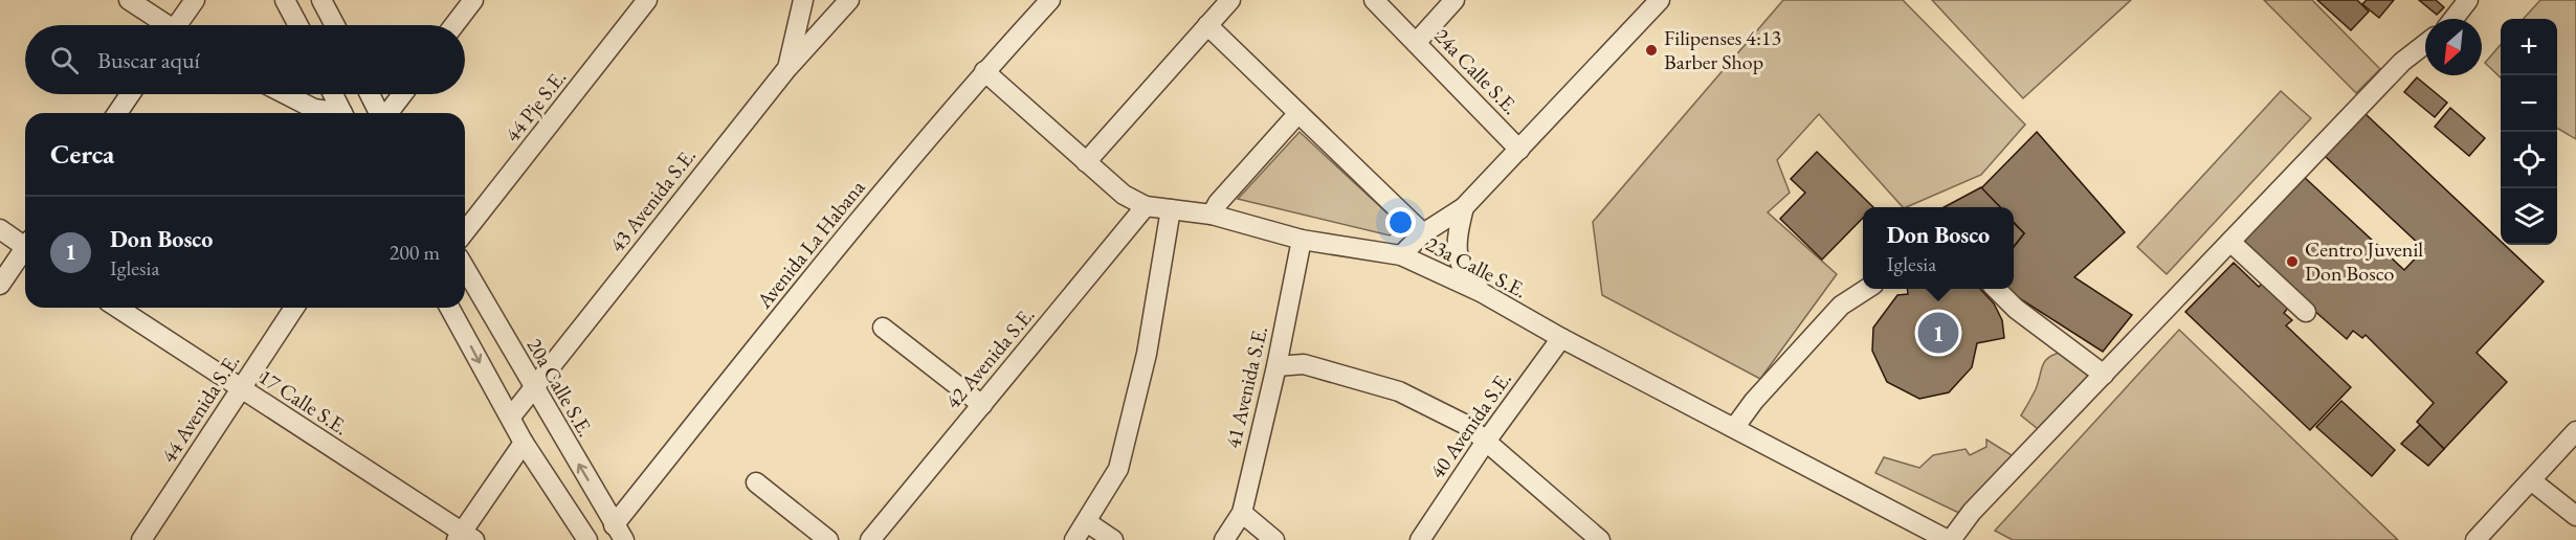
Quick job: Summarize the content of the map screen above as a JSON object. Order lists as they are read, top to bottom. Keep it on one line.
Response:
{"streets":{"street":["24a Calle S.E.","44 Pje S.E.","43 Avenida S.E.","Avenida La Habana","23a Calle S.E.","42 Avenida S.E.","20a Calle S.E.","41 Avenida S.E.","17 Calle S.E.","44 Avenida S.E.","40 Avenida S.E."]},"crossings":[["43 Avenida S.E.","20a Calle S.E."],["Avenida La Habana","23a Calle S.E."],["Avenida La Habana","20a Calle S.E."],["23a Calle S.E.","42 Avenida S.E."],["23a Calle S.E.","41 Avenida S.E."],["23a Calle S.E.","40 Avenida S.E."],["17 Calle S.E.","44 Avenida S.E."]],"places":["Filipenses 4:13 Barber Shop","Centro Juvenil Don Bosco"],"north":"bottom left","page":{"map_buttons":["+","−"],"search":"Buscar aquí","heading":"Cerca","list":[{"mark":"1","name":"Don Bosco","note":"Iglesia","value":"200 m"}],"popup":["Don Bosco","Iglesia"],"pins":"1"}}
